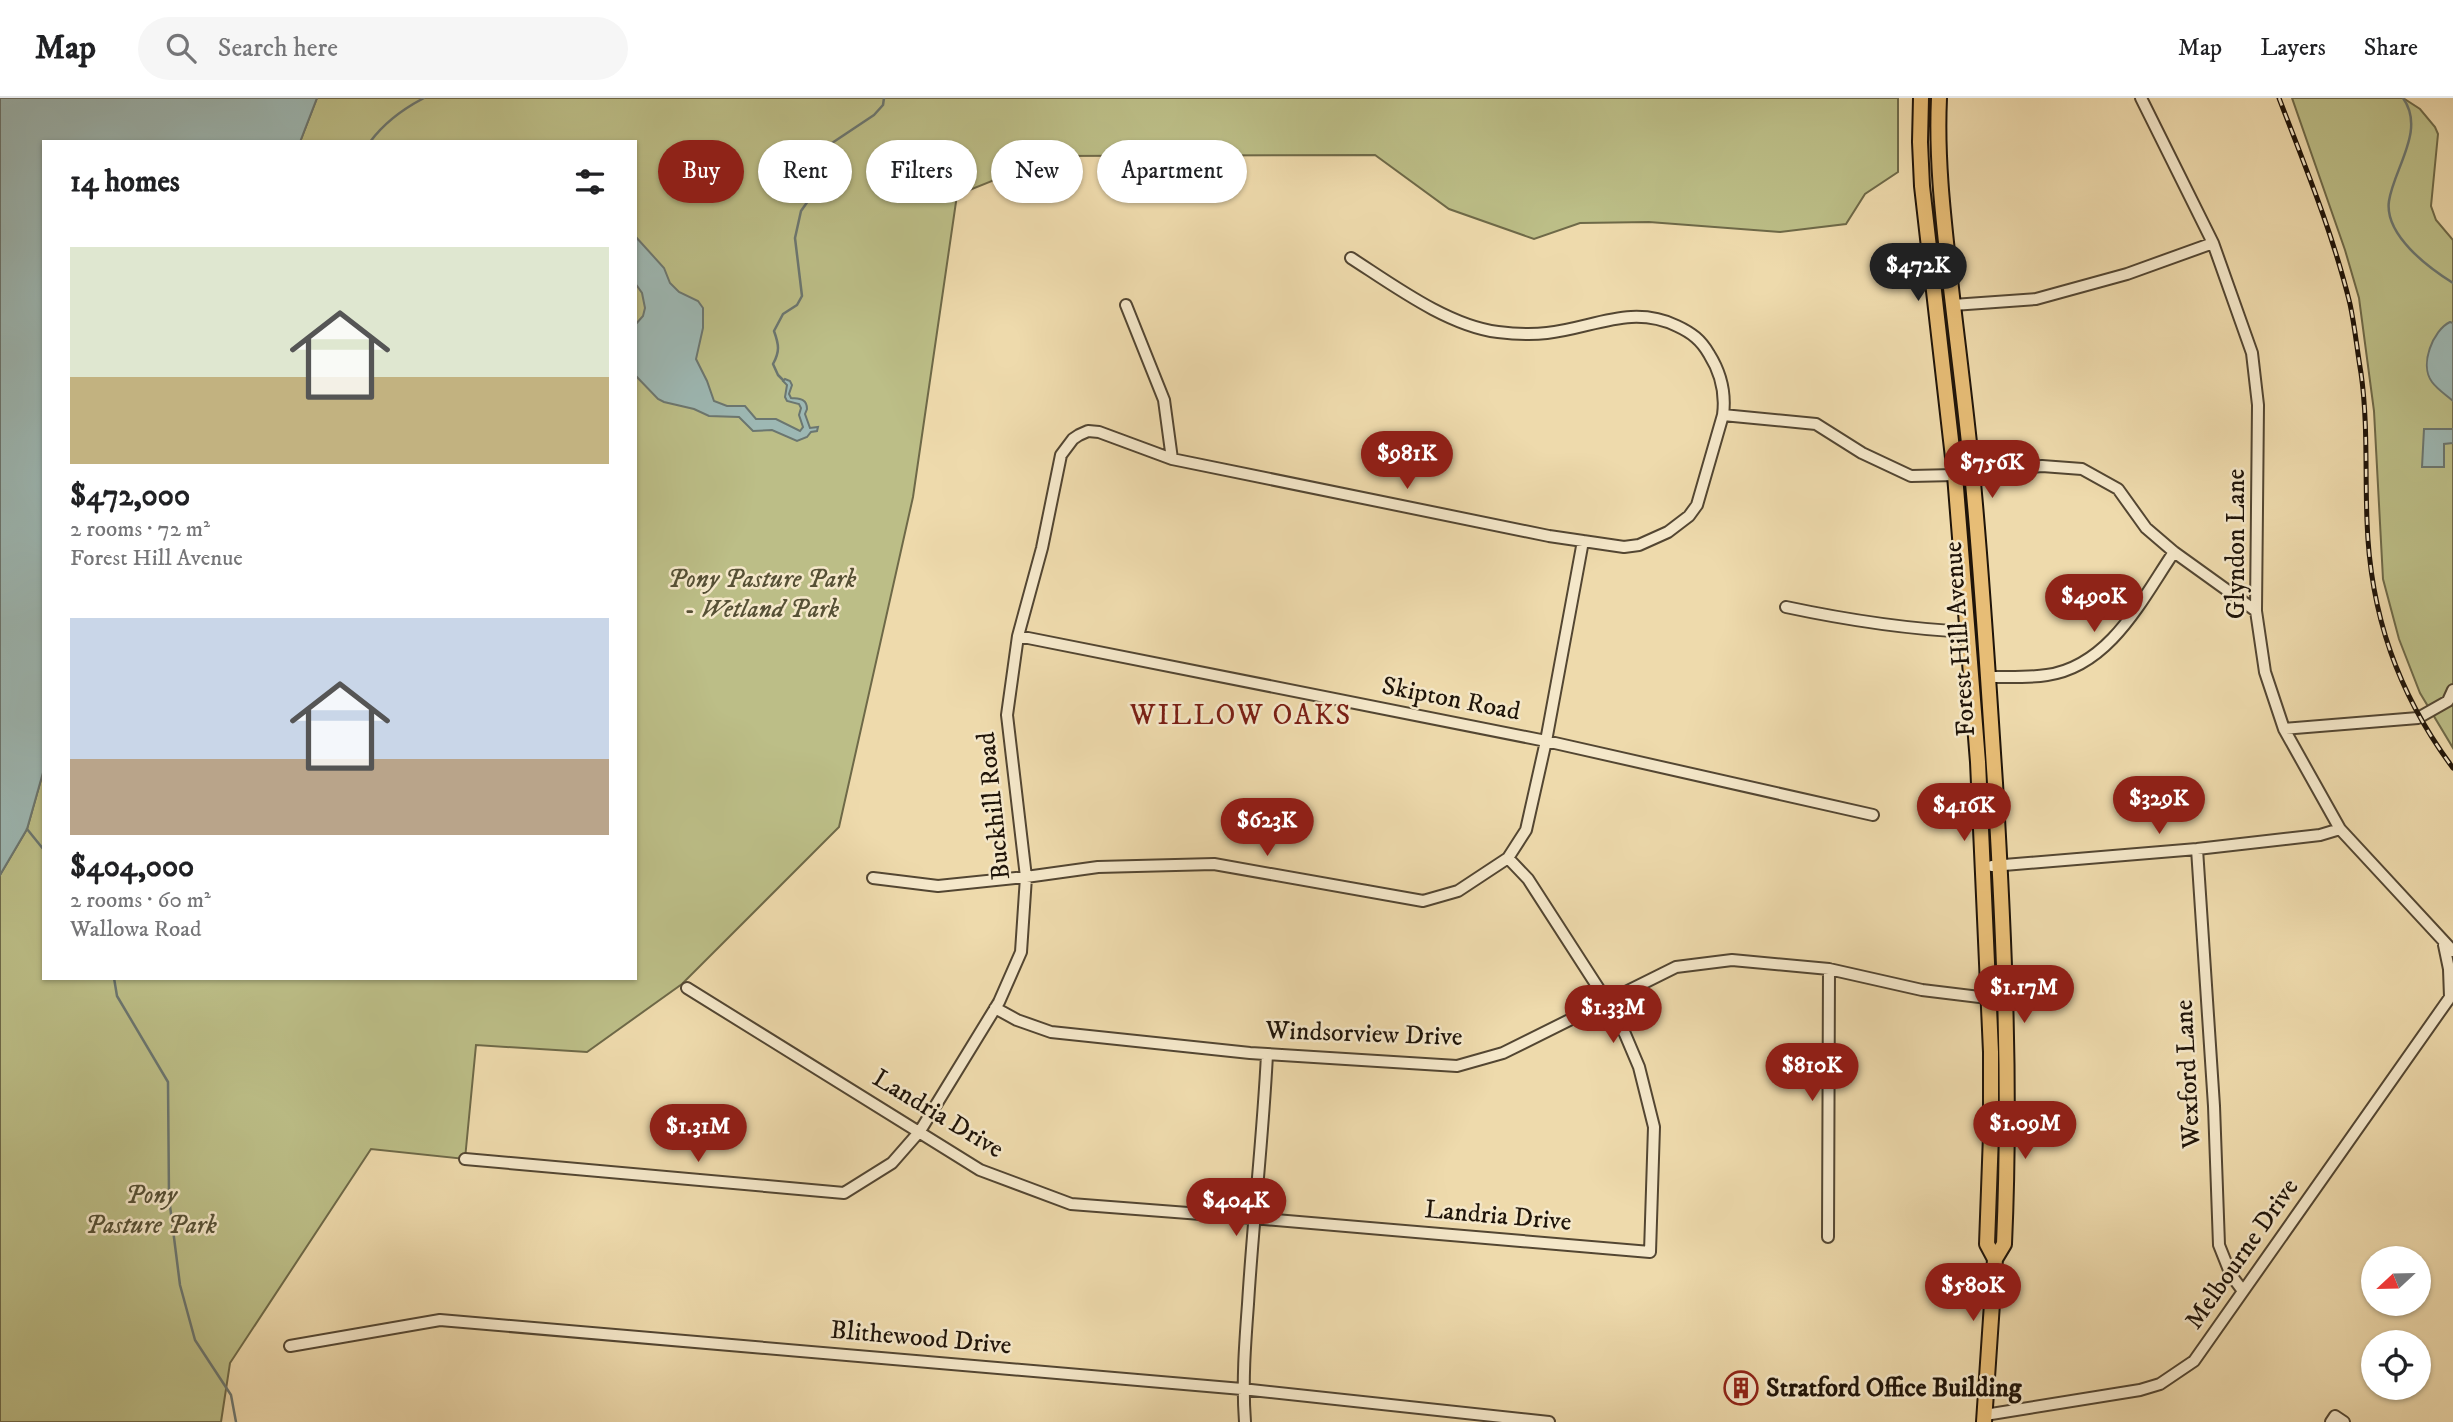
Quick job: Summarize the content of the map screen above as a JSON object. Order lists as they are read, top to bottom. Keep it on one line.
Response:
{"streets":{"main road":["Forest Hill Avenue"],"street":["Glyndon Lane","Skipton Road","Buckhill Road","Windsorview Drive","Wexford Lane","Landria Drive","Melbourne Drive","Blithewood Drive"]},"crossings":[["Forest Hill Avenue","Windsorview Drive"],["Forest Hill Avenue","Melbourne Drive"],["Skipton Road","Buckhill Road"],["Buckhill Road","Windsorview Drive"],["Buckhill Road","Landria Drive"],["Windsorview Drive","Landria Drive"],["Wexford Lane","Melbourne Drive"]],"districts":["WILLOW OAKS"],"parks":["Pony Pasture Park - Wetland Park","Pony Pasture Park"],"places":{"building":["Stratford Office Building"]},"north":"left","page":{"header":"Map","search":"Search here","nav":["Map","Layers","Share"],"chip":["Buy","Rent","Filters","New","Apartment"],"heading":"14 homes","list":[{"name":"$472,000","note":"2 rooms · 72 m² · Forest Hill Avenue"},{"name":"$404,000","note":"2 rooms · 60 m² · Wallowa Road"}],"price":["$472K","$981K","$756K","$490K","$329K","$416K","$623K","$1.17M","$1.33M","$810K","$1.09M","$1.31M","$404K","$580K"]}}
